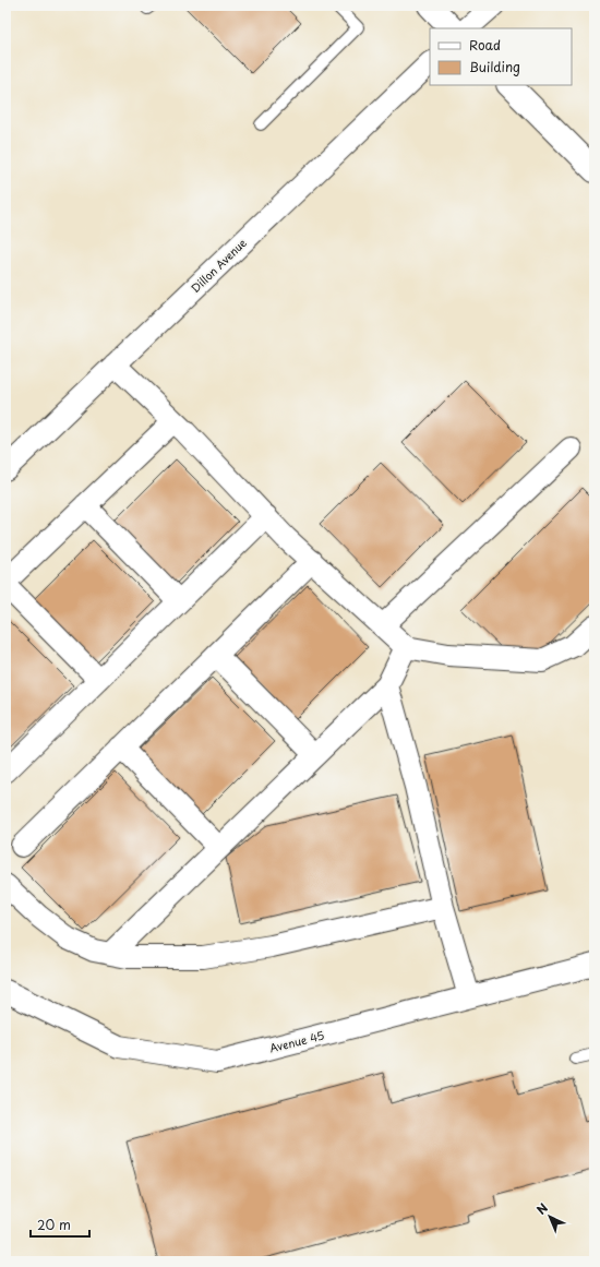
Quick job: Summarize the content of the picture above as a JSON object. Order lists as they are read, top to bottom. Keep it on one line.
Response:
{"streets":{"street":["Dillon Avenue","Avenue 45"]},"legend":["Road","Building"],"scale_bar":"20 m","north":"top left"}
